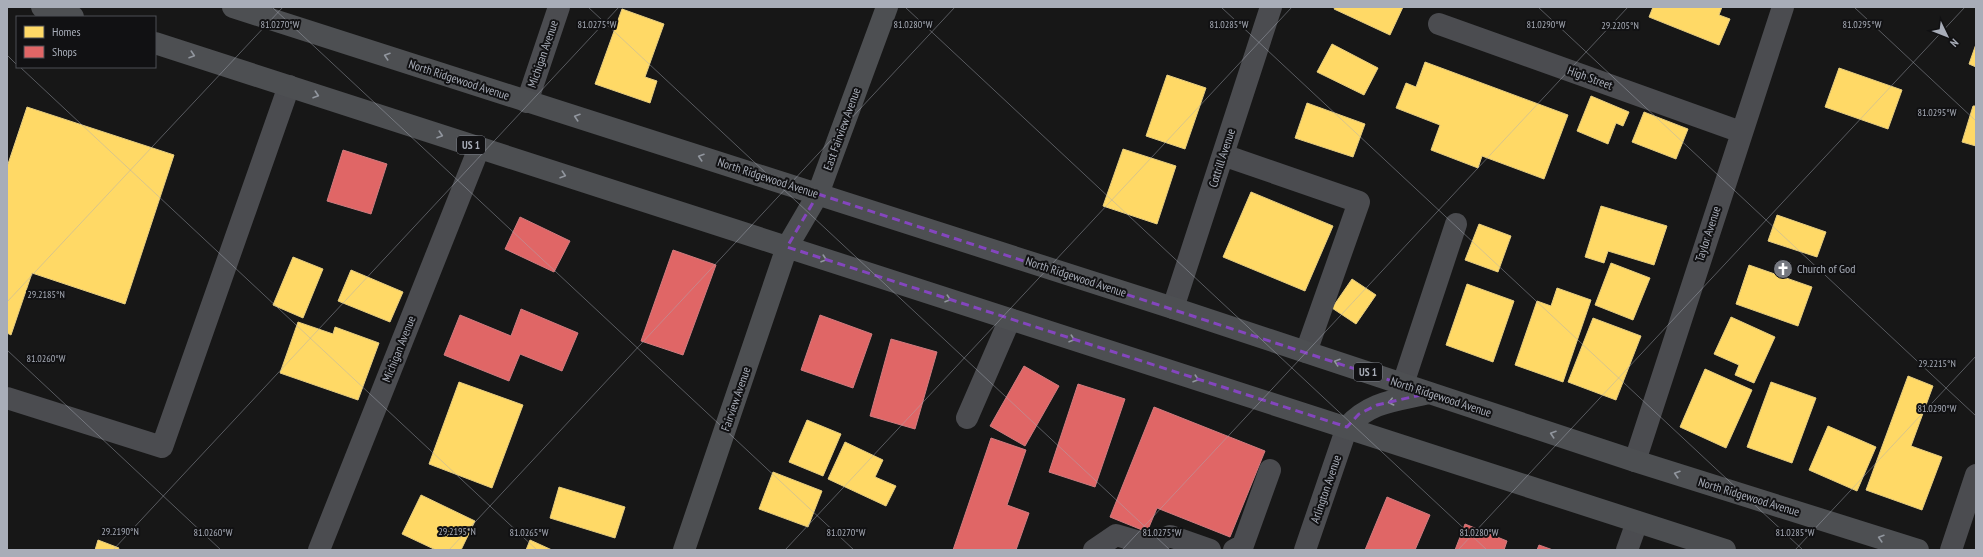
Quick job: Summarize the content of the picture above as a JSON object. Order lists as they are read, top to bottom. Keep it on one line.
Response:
{"streets":{"main road":["North Ridgewood Avenue","East Fairview Avenue","US 1","Fairview Avenue"],"street":["Michigan Avenue","High Street","Cottrill Avenue","Taylor Avenue","Arlington Avenue"]},"crossings":[["Michigan Avenue","North Ridgewood Avenue"],["Michigan Avenue","US 1"],["High Street","Taylor Avenue"],["North Ridgewood Avenue","East Fairview Avenue"],["North Ridgewood Avenue","Cottrill Avenue"],["North Ridgewood Avenue","Taylor Avenue"],["East Fairview Avenue","US 1"],["East Fairview Avenue","Fairview Avenue"],["US 1","Fairview Avenue"],["US 1","Arlington Avenue"]],"places":{"church":["Church of God"]},"legend":["Homes","Shops"],"north":"bottom right","coordinates":["81.0270°W","81.0275°W","81.0280°W","81.0285°W","81.0290°W","81.0295°W","29.2205°N","29.2185°N","81.0260°W","29.2215°N","29.2190°N","29.2195°N","81.0265°W"]}
